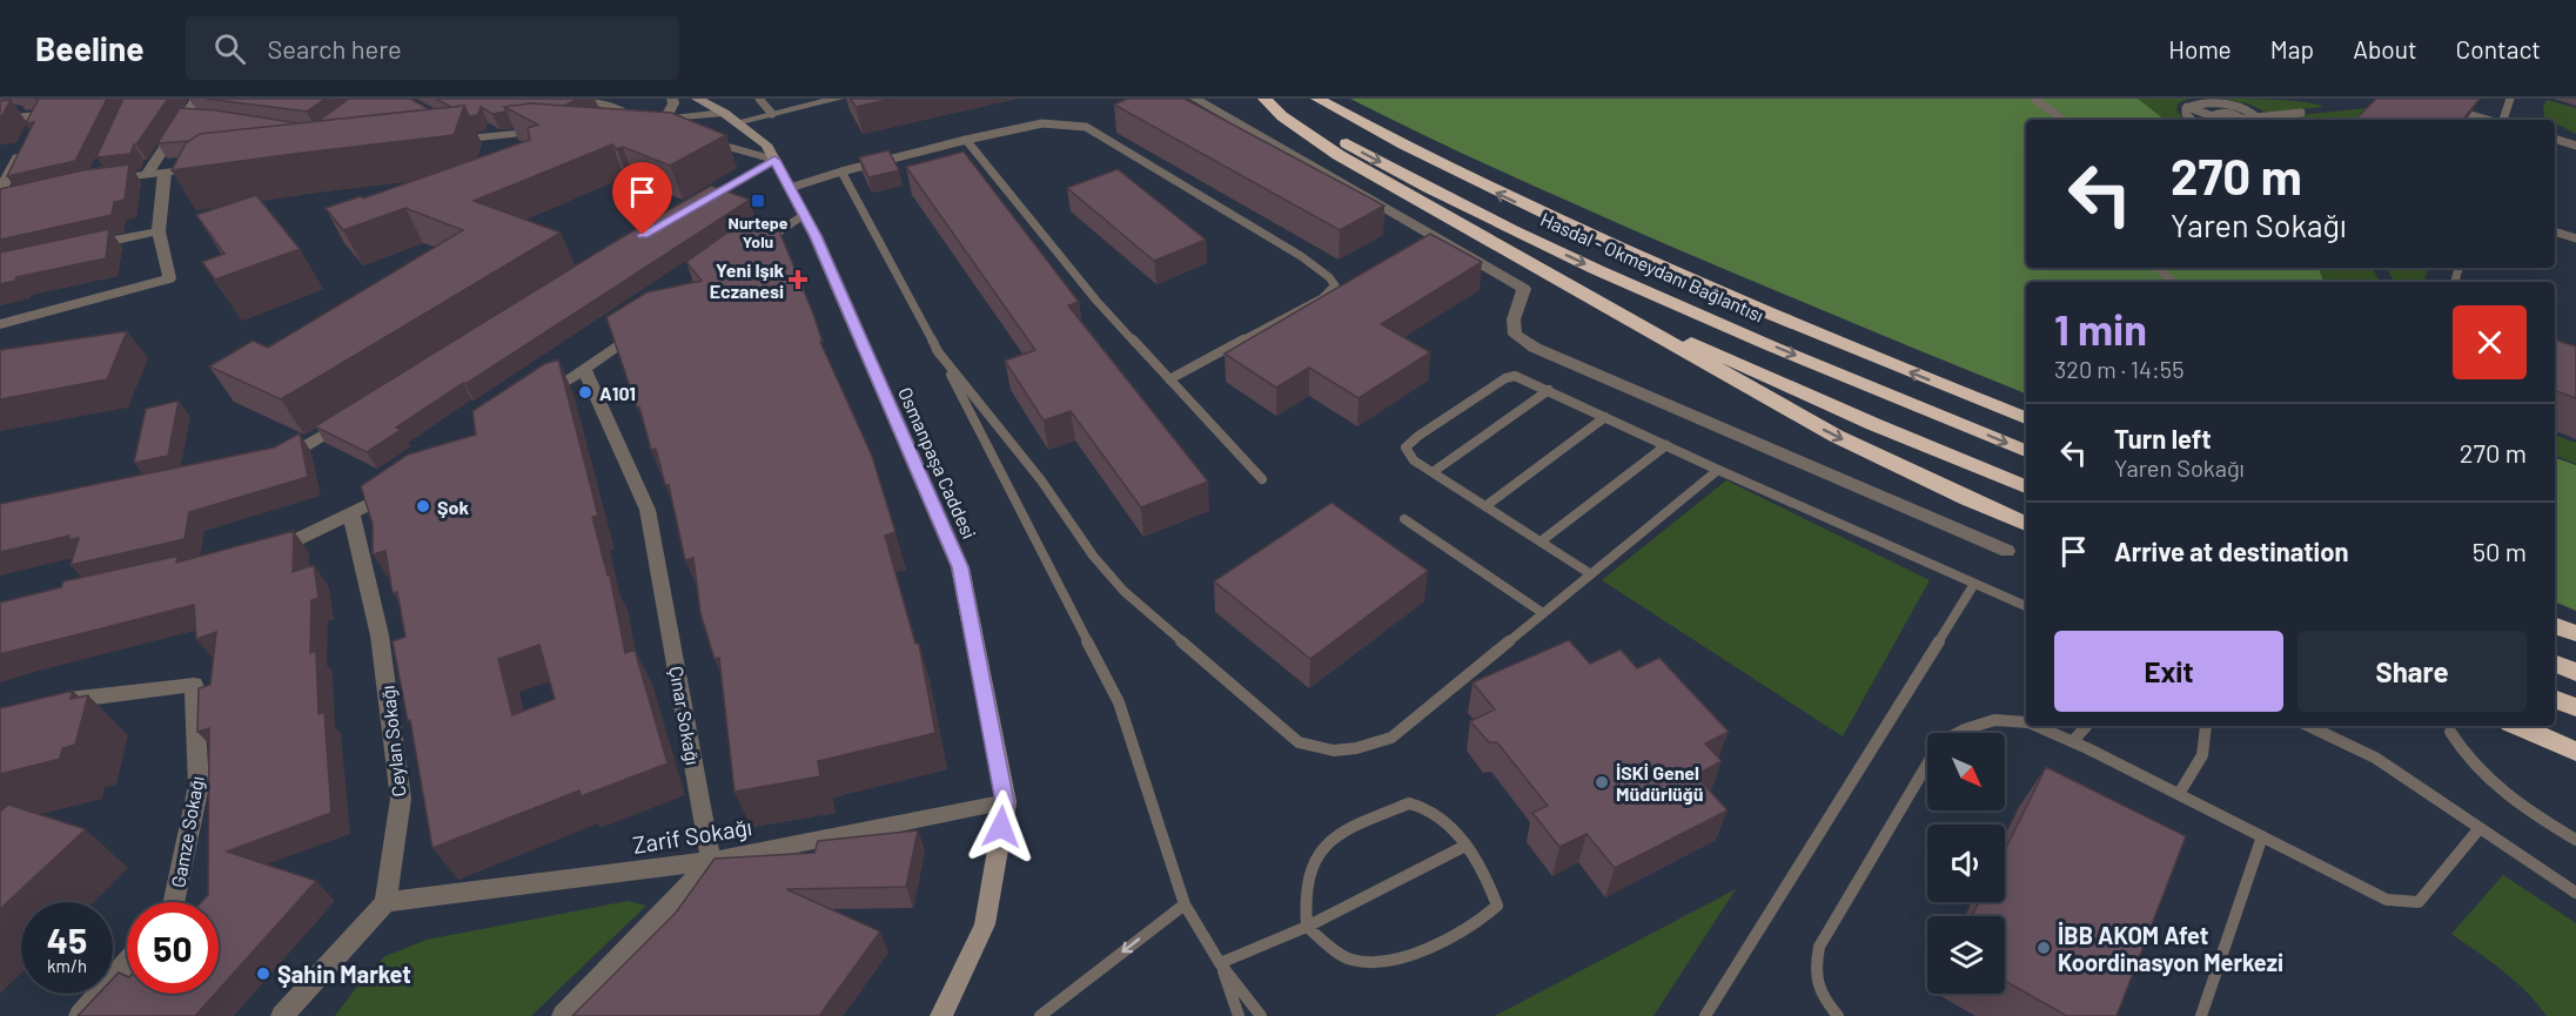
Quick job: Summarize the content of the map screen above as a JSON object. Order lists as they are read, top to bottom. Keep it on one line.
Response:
{"streets":{"highway":["Hasdal - Okmeydanı Bağlantısı"],"main road":["Osmanpaşa Caddesi"],"street":["Çınar Sokağı","Ceylan Sokağı","Gamze Sokağı","Zarif Sokağı"]},"crossings":[["Osmanpaşa Caddesi","Zarif Sokağı"],["Çınar Sokağı","Zarif Sokağı"],["Ceylan Sokağı","Zarif Sokağı"]],"places":{"transit":["Nurtepe Yolu"],"health":["Yeni Işık Eczanesi"],"other":["A101","Şok","İSKİ Genel Müdürlüğü","İBB AKOM Afet Koordinasyon Merkezi","Şahin Market"]},"north":"bottom right","page":{"header":"Beeline","search":"Search here","nav":["Home","Map","About","Contact"],"turn":["270 m","Yaren Sokağı"],"heading":["1 min","320 m · 14:55"],"list":[{"name":"Turn left","note":"Yaren Sokağı","value":"270 m"},{"name":"Arrive at destination","value":"50 m"}],"buttons":["Exit","Share"],"speed":"45 km/h","limit":"50"}}
